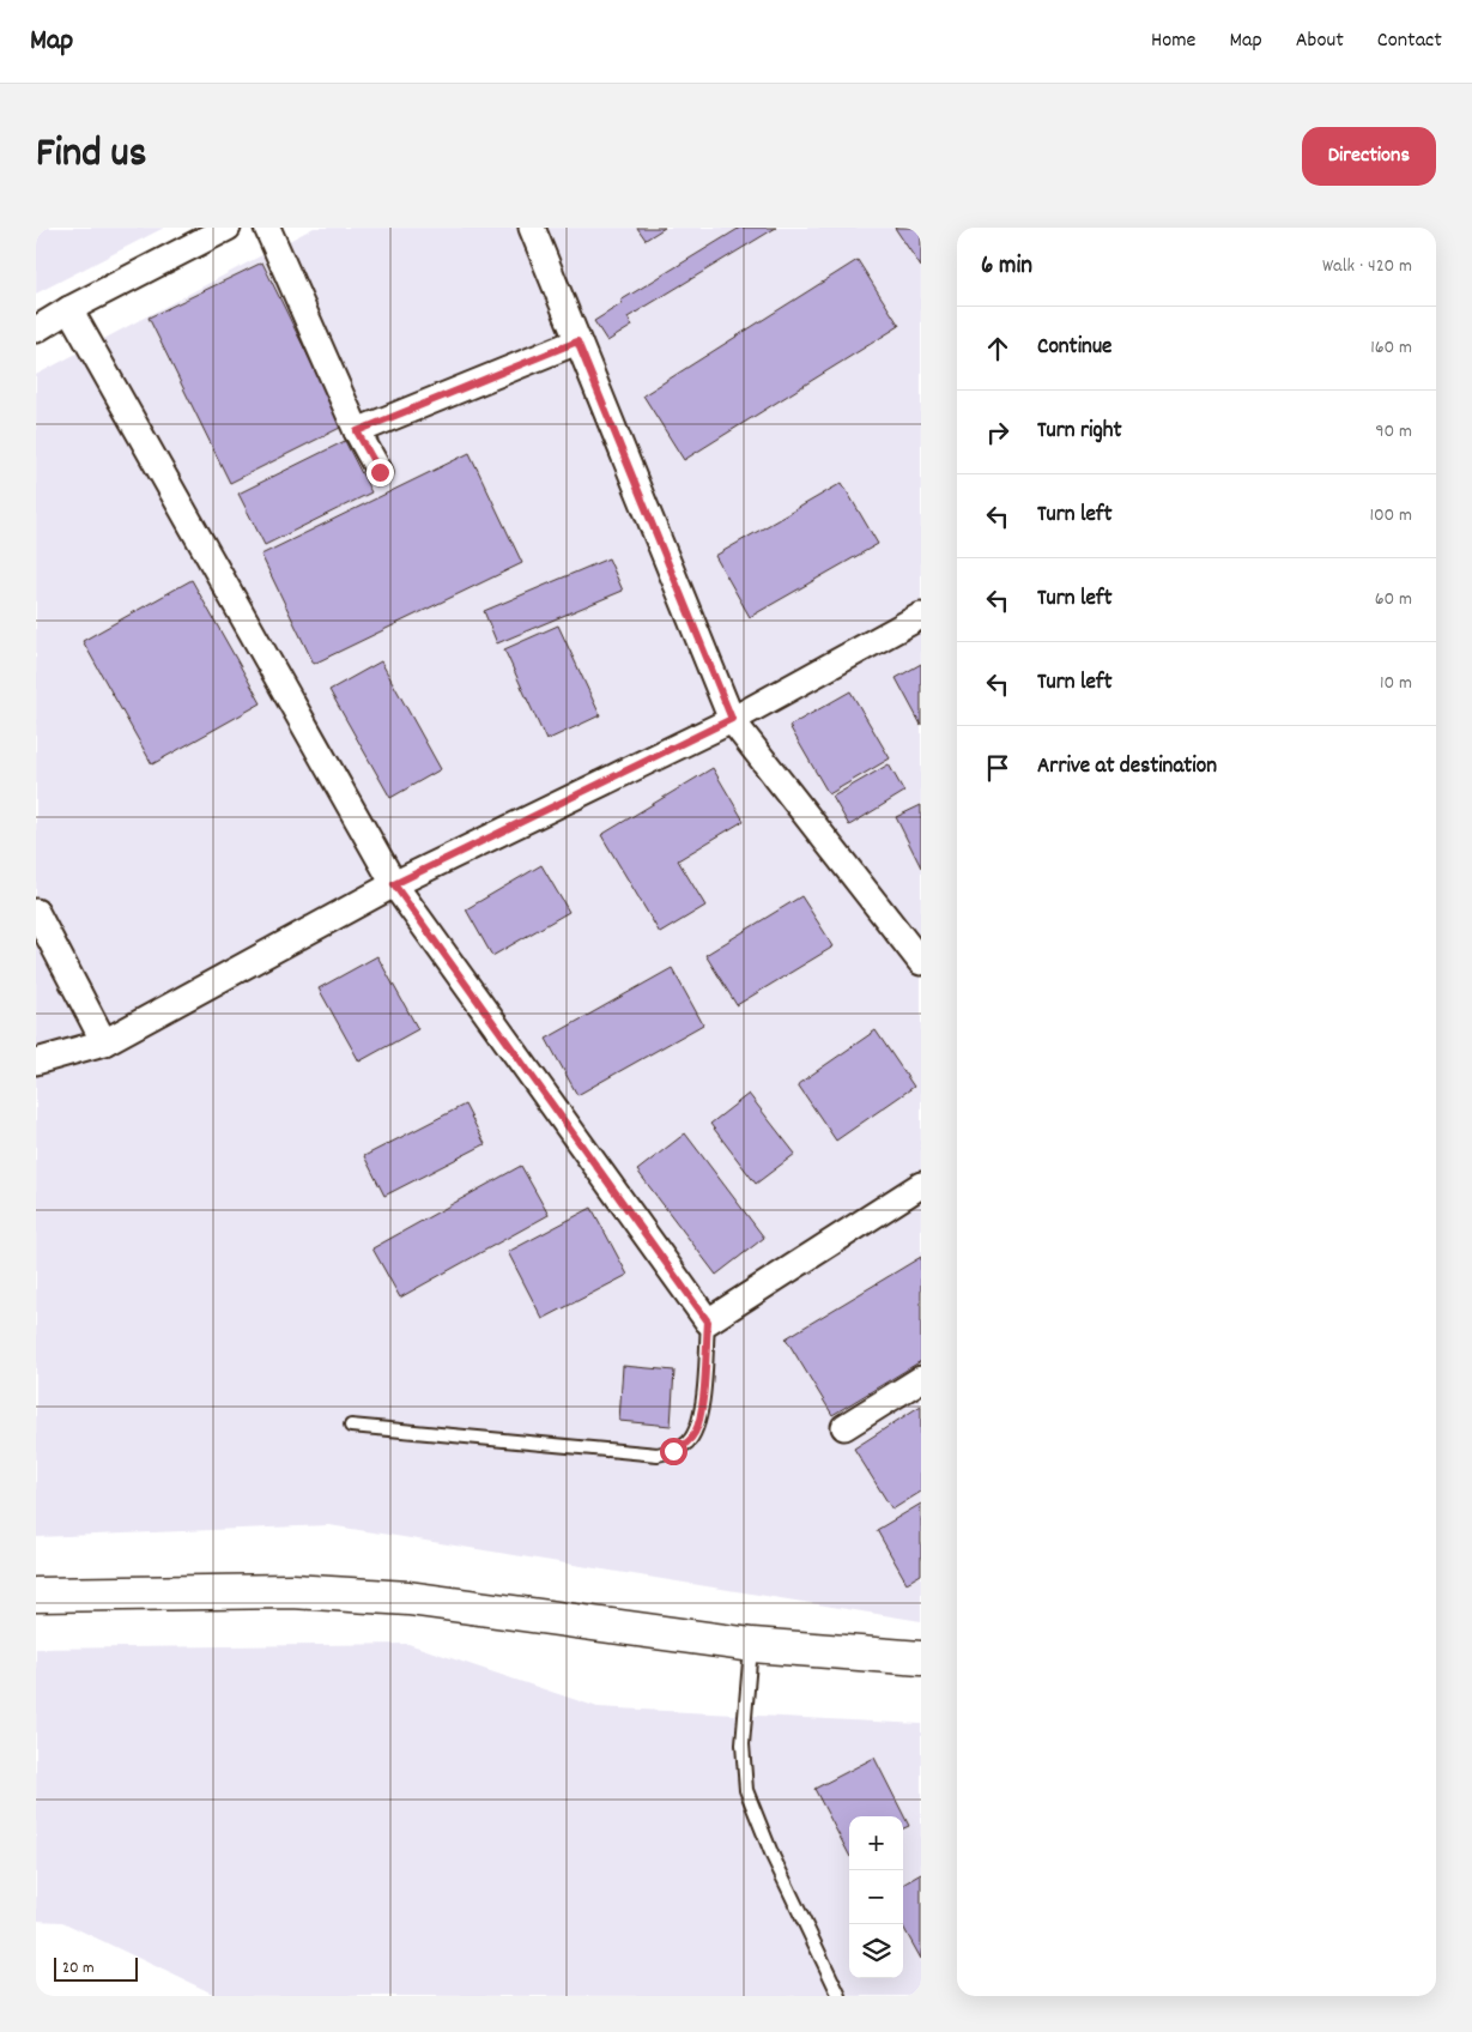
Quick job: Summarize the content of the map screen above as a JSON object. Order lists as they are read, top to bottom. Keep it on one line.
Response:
{"scale_bar":"20 m","page":{"header":"Map","nav":["Home","Map","About","Contact"],"title":"Find us","buttons":"Directions","heading":["6 min","Walk · 420 m"],"list":[["Continue","160 m"],["Turn right","90 m"],["Turn left","100 m"],["Turn left","60 m"],["Turn left","10 m"],"Arrive at destination"],"map_buttons":["+","−"],"scale":"20 m"}}
